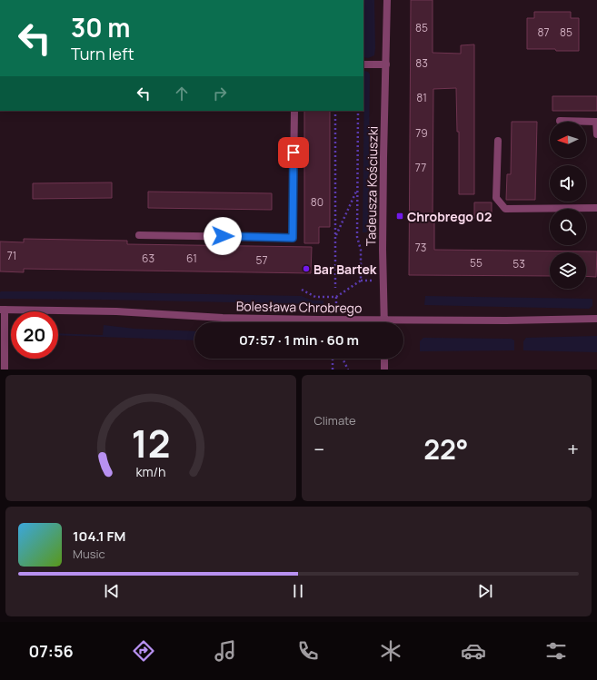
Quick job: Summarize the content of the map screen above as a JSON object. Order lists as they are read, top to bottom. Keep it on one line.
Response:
{"streets":{"street":["Tadeusza Kościuszki","Bolesława Chrobrego"]},"crossings":[["Tadeusza Kościuszki","Bolesława Chrobrego"]],"places":{"transit":["Chrobrego 02"],"other":["Bar Bartek"]},"house_numbers":["85","87","85","83","81","79","77","80","73","71","63","61","57","55","53"],"north":"left","page":{"turn":["30 m","Turn left"],"limit":"20","trip":"07:57 · 1 min · 60 m","tile":"Climate","heat":["−","22°","+"],"song":["104.1 FM","Music"],"tabs":"07:56","gauge":["12","km/h"]}}
